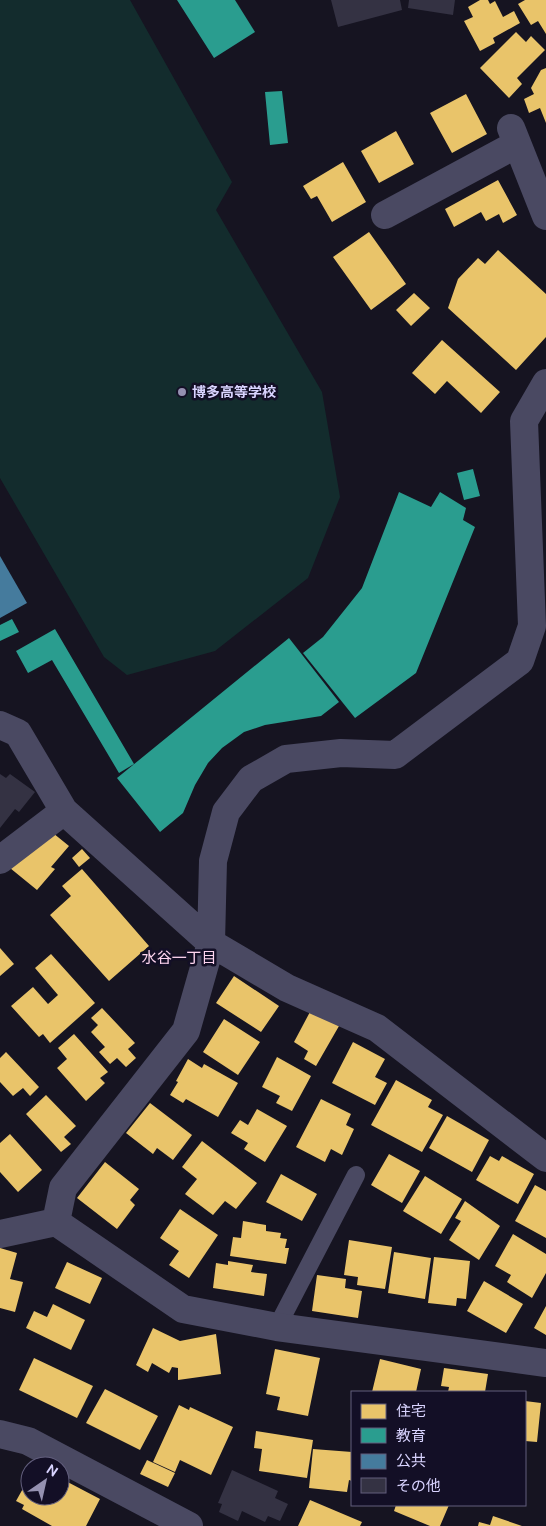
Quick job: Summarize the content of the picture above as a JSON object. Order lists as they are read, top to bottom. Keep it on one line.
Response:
{"districts":["水谷一丁目"],"places":["博多高等学校"],"legend":["住宅","教育","公共","その他"],"north":"top right"}
